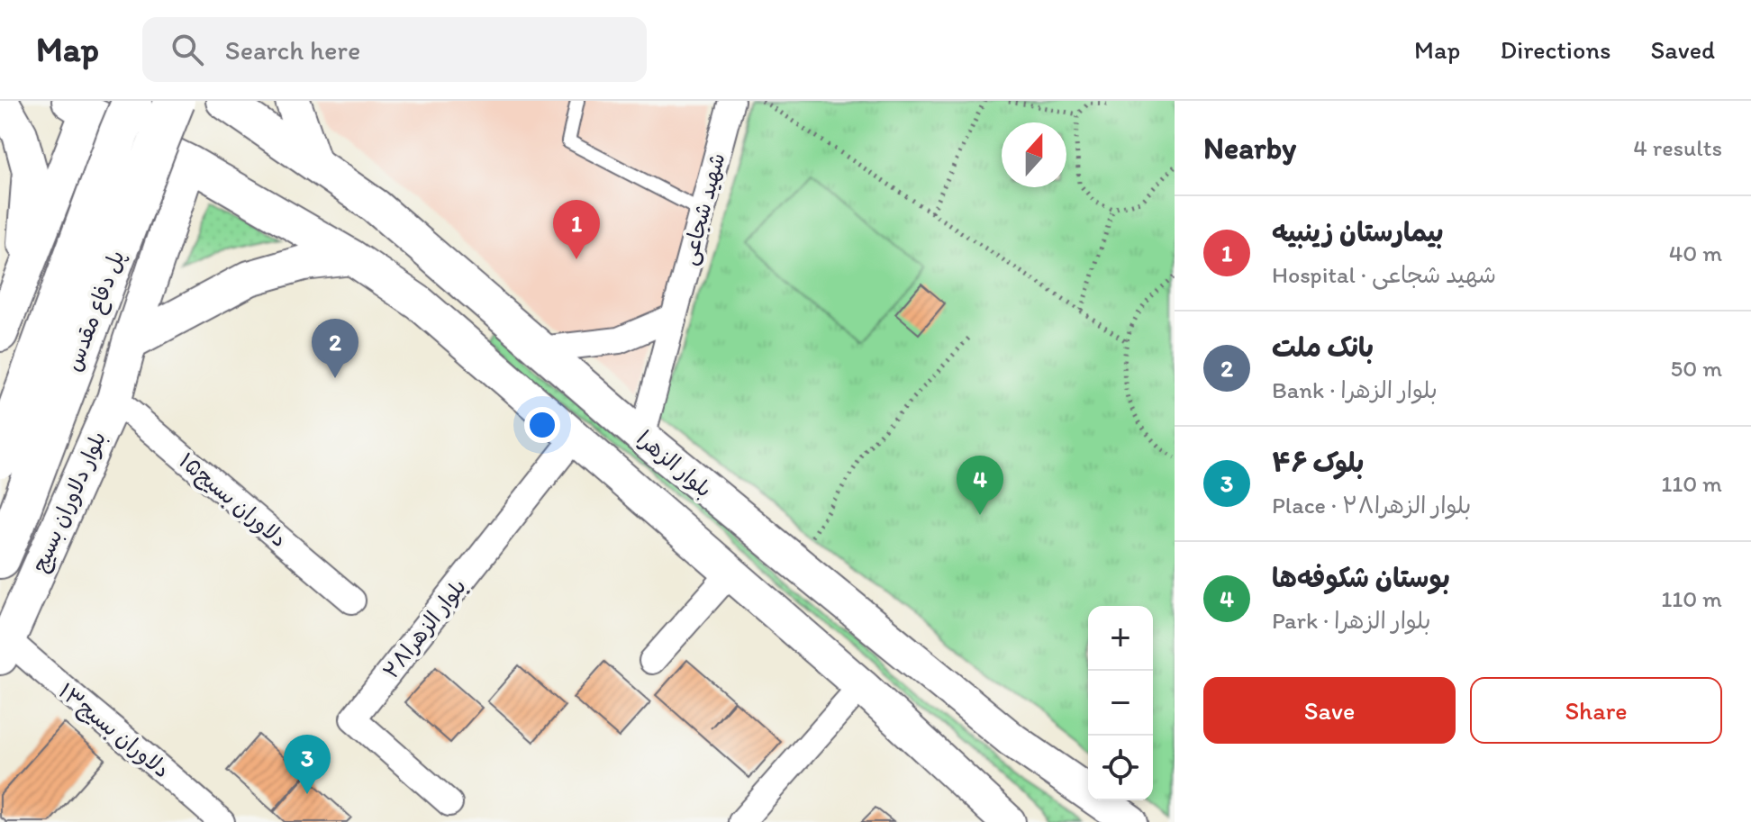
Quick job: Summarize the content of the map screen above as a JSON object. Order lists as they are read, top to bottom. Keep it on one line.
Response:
{"streets":{"main road":["پل دفاع مقدس","بلوار الزهرا","بلوار دلاوران بسیج"],"street":["شهید شجاعی","دلاوران بسیج۱۵","بلوار الزهرا۲۸","دلاوران بسیج۱۳"]},"crossings":[["شهید شجاعی","بلوار الزهرا"],["بلوار الزهرا","بلوار دلاوران بسیج"],["بلوار الزهرا","بلوار الزهرا۲۸"],["دلاوران بسیج۱۵","بلوار دلاوران بسیج"],["بلوار دلاوران بسیج","دلاوران بسیج۱۳"]],"north":"top","page":{"header":"Map","search":"Search here","nav":["Map","Directions","Saved"],"heading":["Nearby","4 results"],"list":[{"mark":"1","name":"بیمارستان زینبیه","note":"Hospital · شهید شجاعی","value":"40 m"},{"mark":"2","name":"بانک ملت","note":"Bank · بلوار الزهرا","value":"50 m"},{"mark":"3","name":"بلوک ۴۶","note":"Place · بلوار الزهرا۲۸","value":"110 m"},{"mark":"4","name":"بوستان شکوفه‌ها","note":"Park · بلوار الزهرا","value":"110 m"}],"pins":["1","2","4","3"],"map_buttons":["+","−"],"buttons":["Save","Share"]}}
